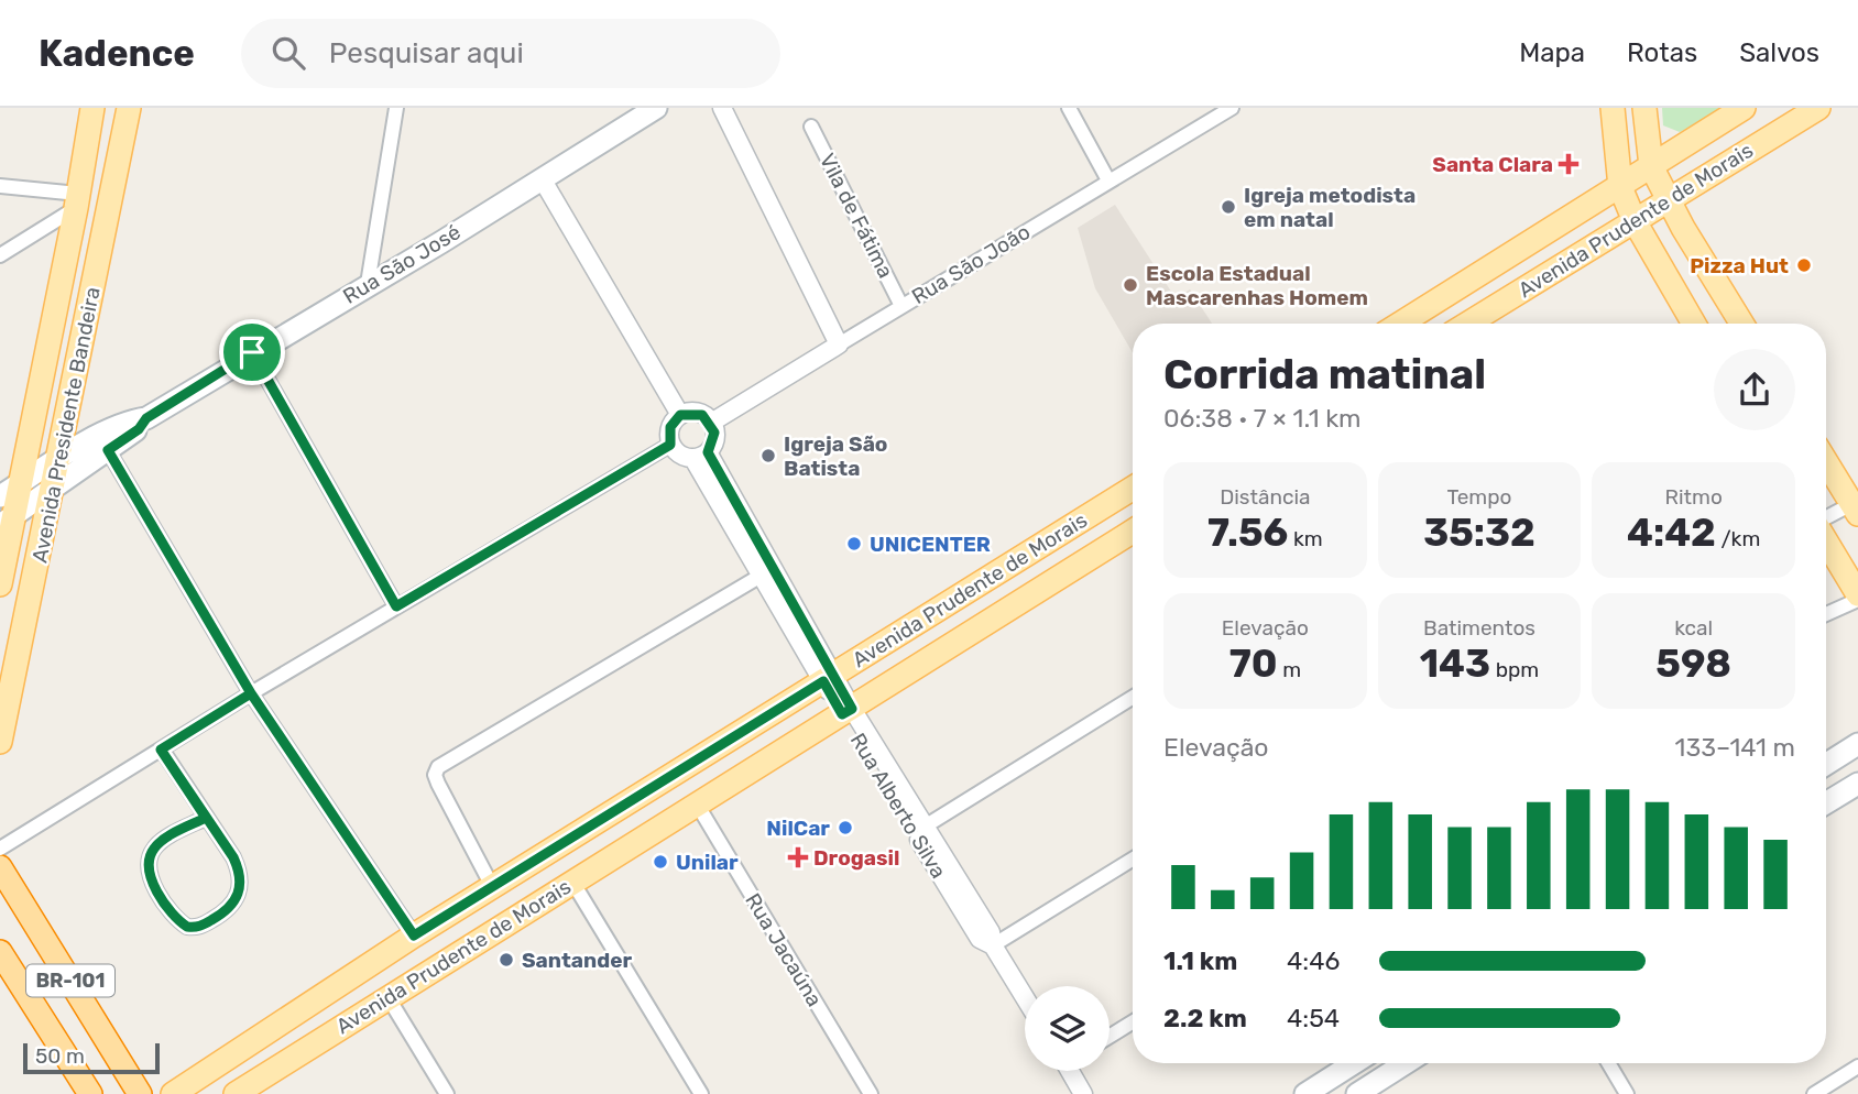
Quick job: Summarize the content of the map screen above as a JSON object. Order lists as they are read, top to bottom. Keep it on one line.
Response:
{"streets":{"highway":["BR-101"],"main road":["Avenida Prudente de Morais","Rua São José","Avenida Presidente Bandeira"],"street":["Vila de Fátima","Rua São João","Rua Alberto Silva","Rua Jacaúna"]},"crossings":[["Vila de Fátima","Rua São João"],["Avenida Prudente de Morais","Rua Alberto Silva"],["Avenida Prudente de Morais","Rua Jacaúna"],["Rua São José","Avenida Presidente Bandeira"],["Rua São João","Rua Alberto Silva"]],"places":{"health":["Santa Clara","Drogasil"],"other":["Igreja metodista em natal","Pizza Hut","Escola Estadual Mascarenhas Homem","Igreja São Batista","UNICENTER","NilCar","Unilar","Santander"]},"scale_bar":"50 m","page":{"header":"Kadence","search":"Pesquisar aqui","nav":["Mapa","Rotas","Salvos"],"heading":["Corrida matinal","06:38 · 7 × 1.1 km"],"stats":[["Distância","7.56 km"],["Tempo","35:32"],["Ritmo","4:42 /km"],["Elevação","70 m"],["Batimentos","143 bpm"],["kcal","598"]],"chart":["Elevação","133–141 m"],"list":[{"name":"1.1 km","note":"4:46"},{"name":"2.2 km","note":"4:54"}],"scale":"50 m"}}
